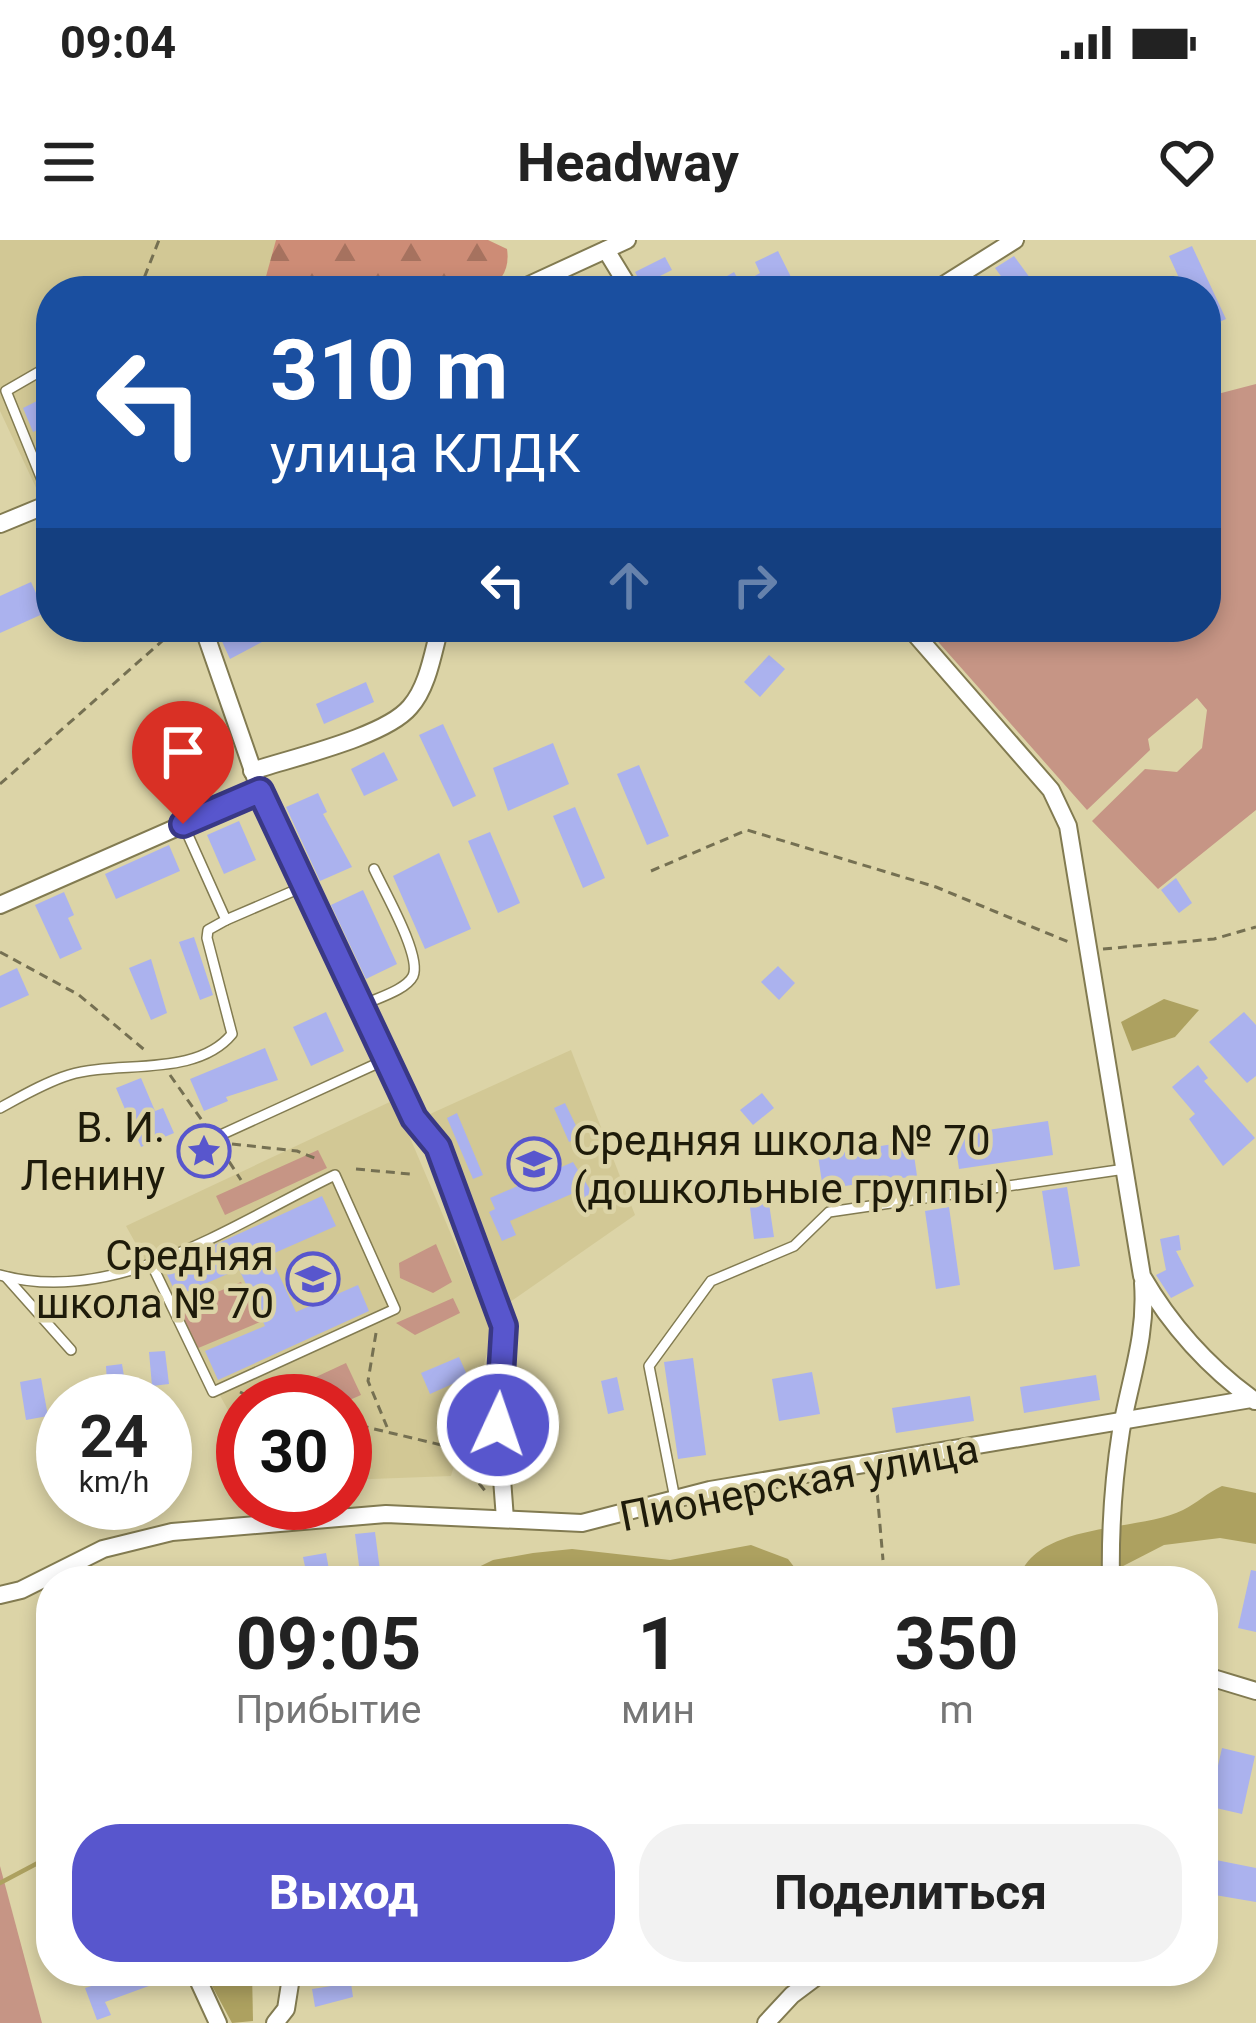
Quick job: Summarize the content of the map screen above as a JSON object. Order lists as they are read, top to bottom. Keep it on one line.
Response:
{"streets":{"street":["Пионерская улица"]},"places":{"place":["В. И. Ленину"],"school or university":["Средняя школа № 70 (дошкольные группы)","Средняя школа № 70"]},"page":{"status":"09:04","header":"Headway","turn":["310 m","улица КЛДК"],"speed":"24 km/h","limit":"30","eta":["09:05","Прибытие","1","мин","350","m"],"buttons":["Выход","Поделиться"]}}
